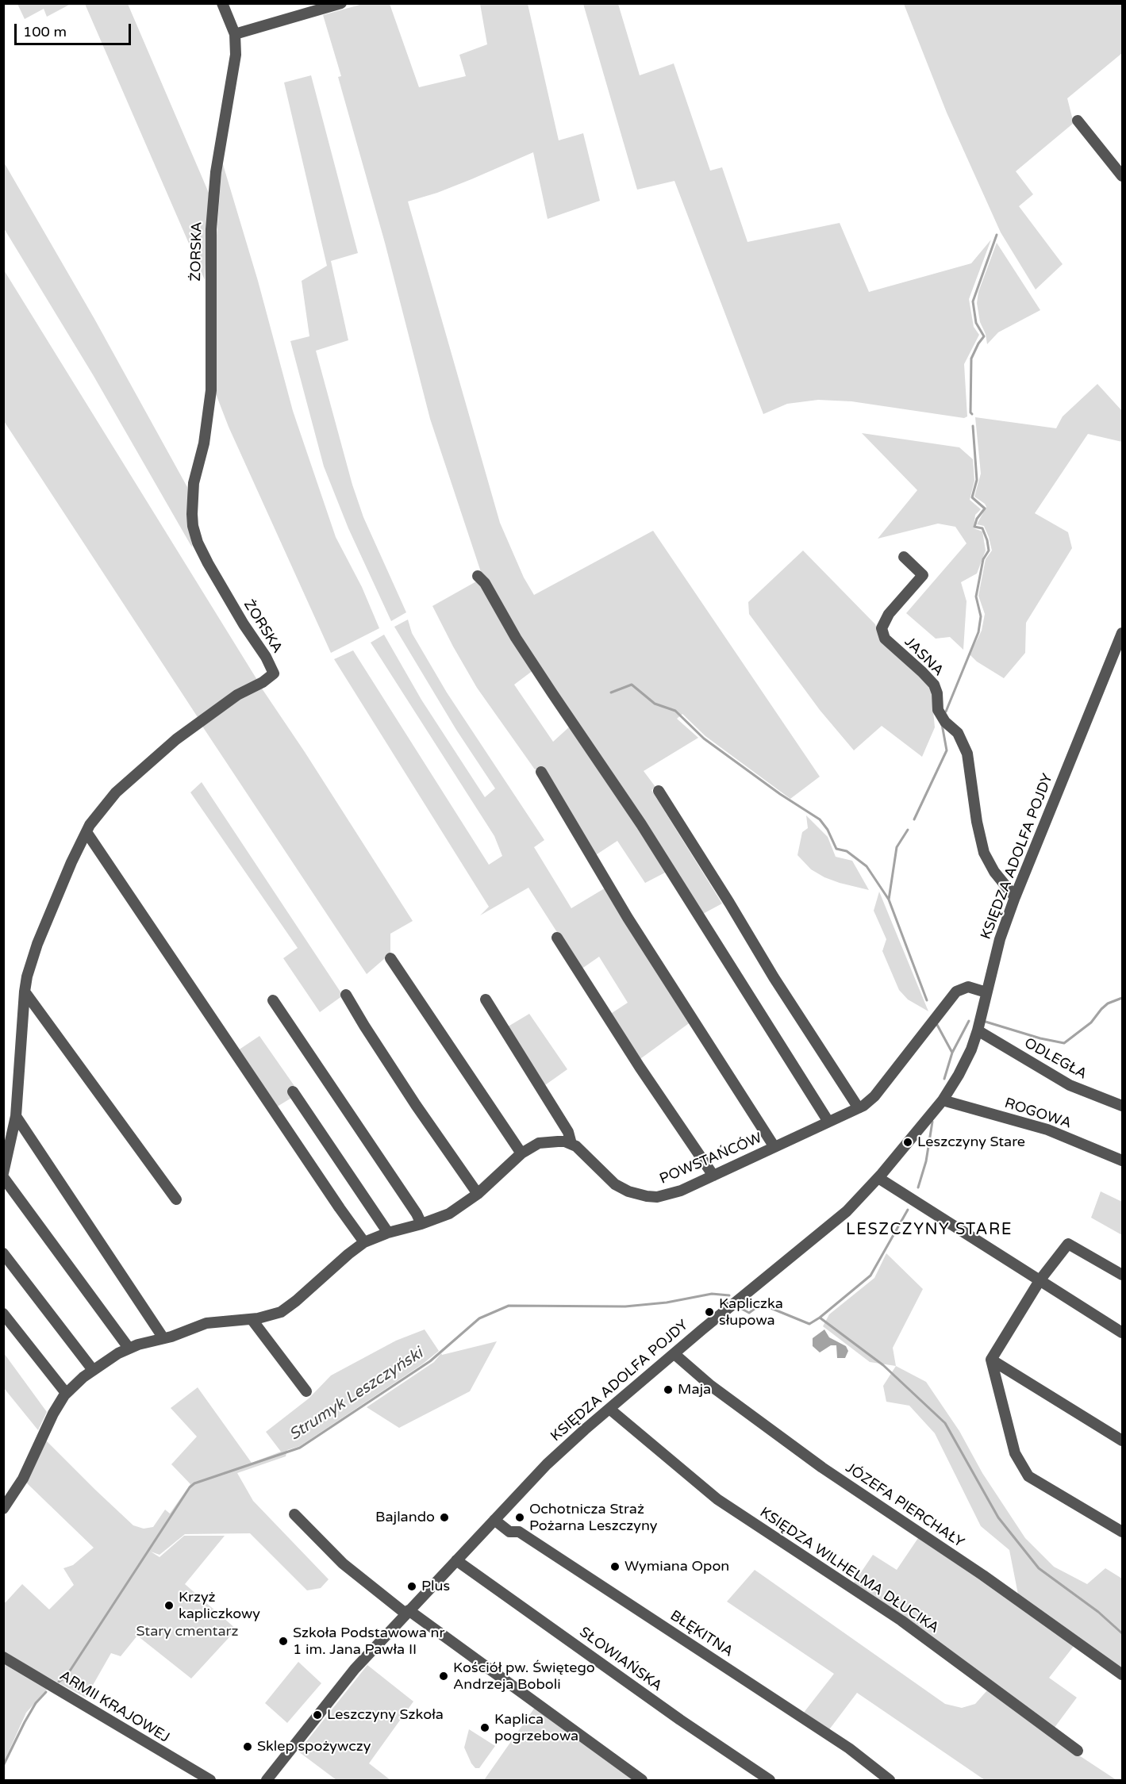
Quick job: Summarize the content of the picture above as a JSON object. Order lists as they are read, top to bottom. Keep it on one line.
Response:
{"streets":{"street":["ŻORSKA","JASNA","KSIĘDZA ADOLFA POJDY","ODLEGŁA","ROGOWA","POWSTAŃCÓW","JÓZEFA PIERCHAŁY","KSIĘDZA WILHELMA DŁUCIKA","BŁĘKITNA","SŁOWIAŃSKA","ARMII KRAJOWEJ"]},"crossings":[["JASNA","KSIĘDZA ADOLFA POJDY"],["KSIĘDZA ADOLFA POJDY","ODLEGŁA"],["KSIĘDZA ADOLFA POJDY","ROGOWA"],["KSIĘDZA ADOLFA POJDY","POWSTAŃCÓW"],["KSIĘDZA ADOLFA POJDY","JÓZEFA PIERCHAŁY"],["KSIĘDZA ADOLFA POJDY","KSIĘDZA WILHELMA DŁUCIKA"],["KSIĘDZA ADOLFA POJDY","BŁĘKITNA"],["KSIĘDZA ADOLFA POJDY","SŁOWIAŃSKA"]],"districts":["LESZCZYNY STARE"],"water":["Strumyk Leszczyński"],"parks":["Stary cmentarz"],"places":["Leszczyny Stare","Kapliczka słupowa","Maja","Bajlando","Ochotnicza Straż Pożarna Leszczyny","Wymiana Opon","Plus","Krzyż kapliczkowy","Szkoła Podstawowa nr 1 im. Jana Pawła II","Kościół pw. Świętego Andrzeja Boboli","Leszczyny Szkoła","Kaplica pogrzebowa","Sklep spożywczy"],"scale_bar":"100 m"}
